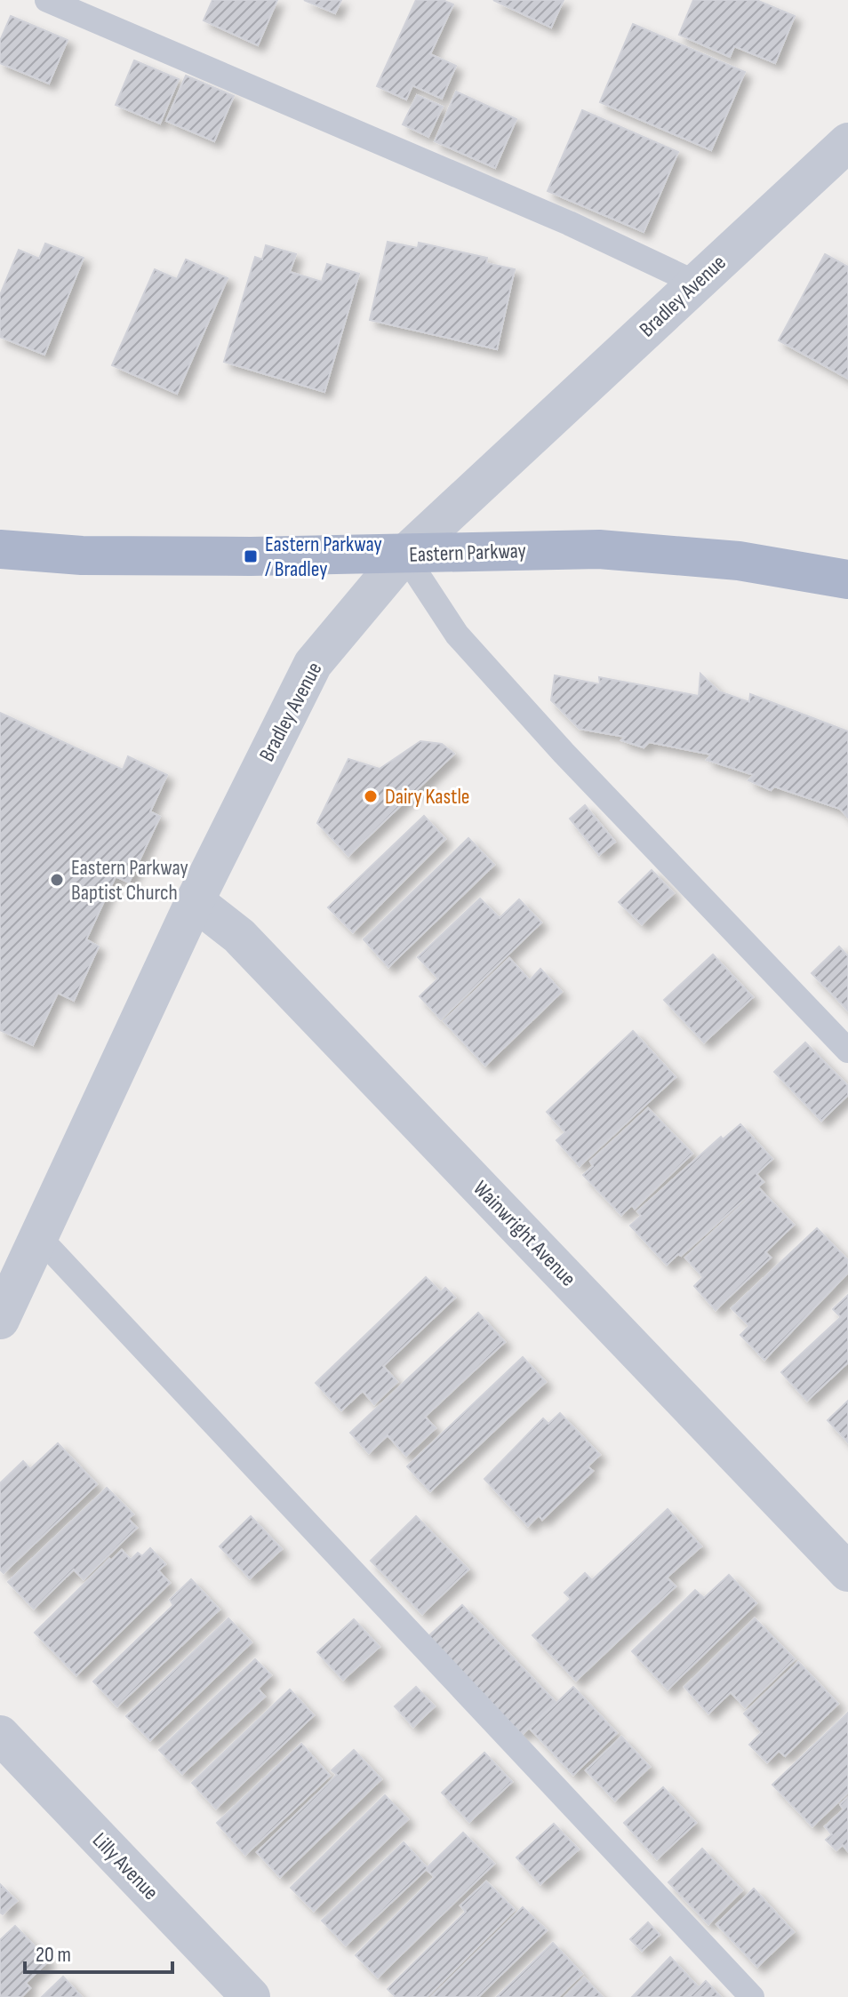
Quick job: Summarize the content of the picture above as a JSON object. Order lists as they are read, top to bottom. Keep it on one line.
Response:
{"streets":{"main road":["Eastern Parkway"],"street":["Bradley Avenue","Wainwright Avenue","Lilly Avenue"]},"crossings":[["Bradley Avenue","Eastern Parkway"],["Bradley Avenue","Wainwright Avenue"]],"places":{"transit":["Eastern Parkway / Bradley"],"other":["Dairy Kastle","Eastern Parkway Baptist Church"]},"scale_bar":"20 m"}
